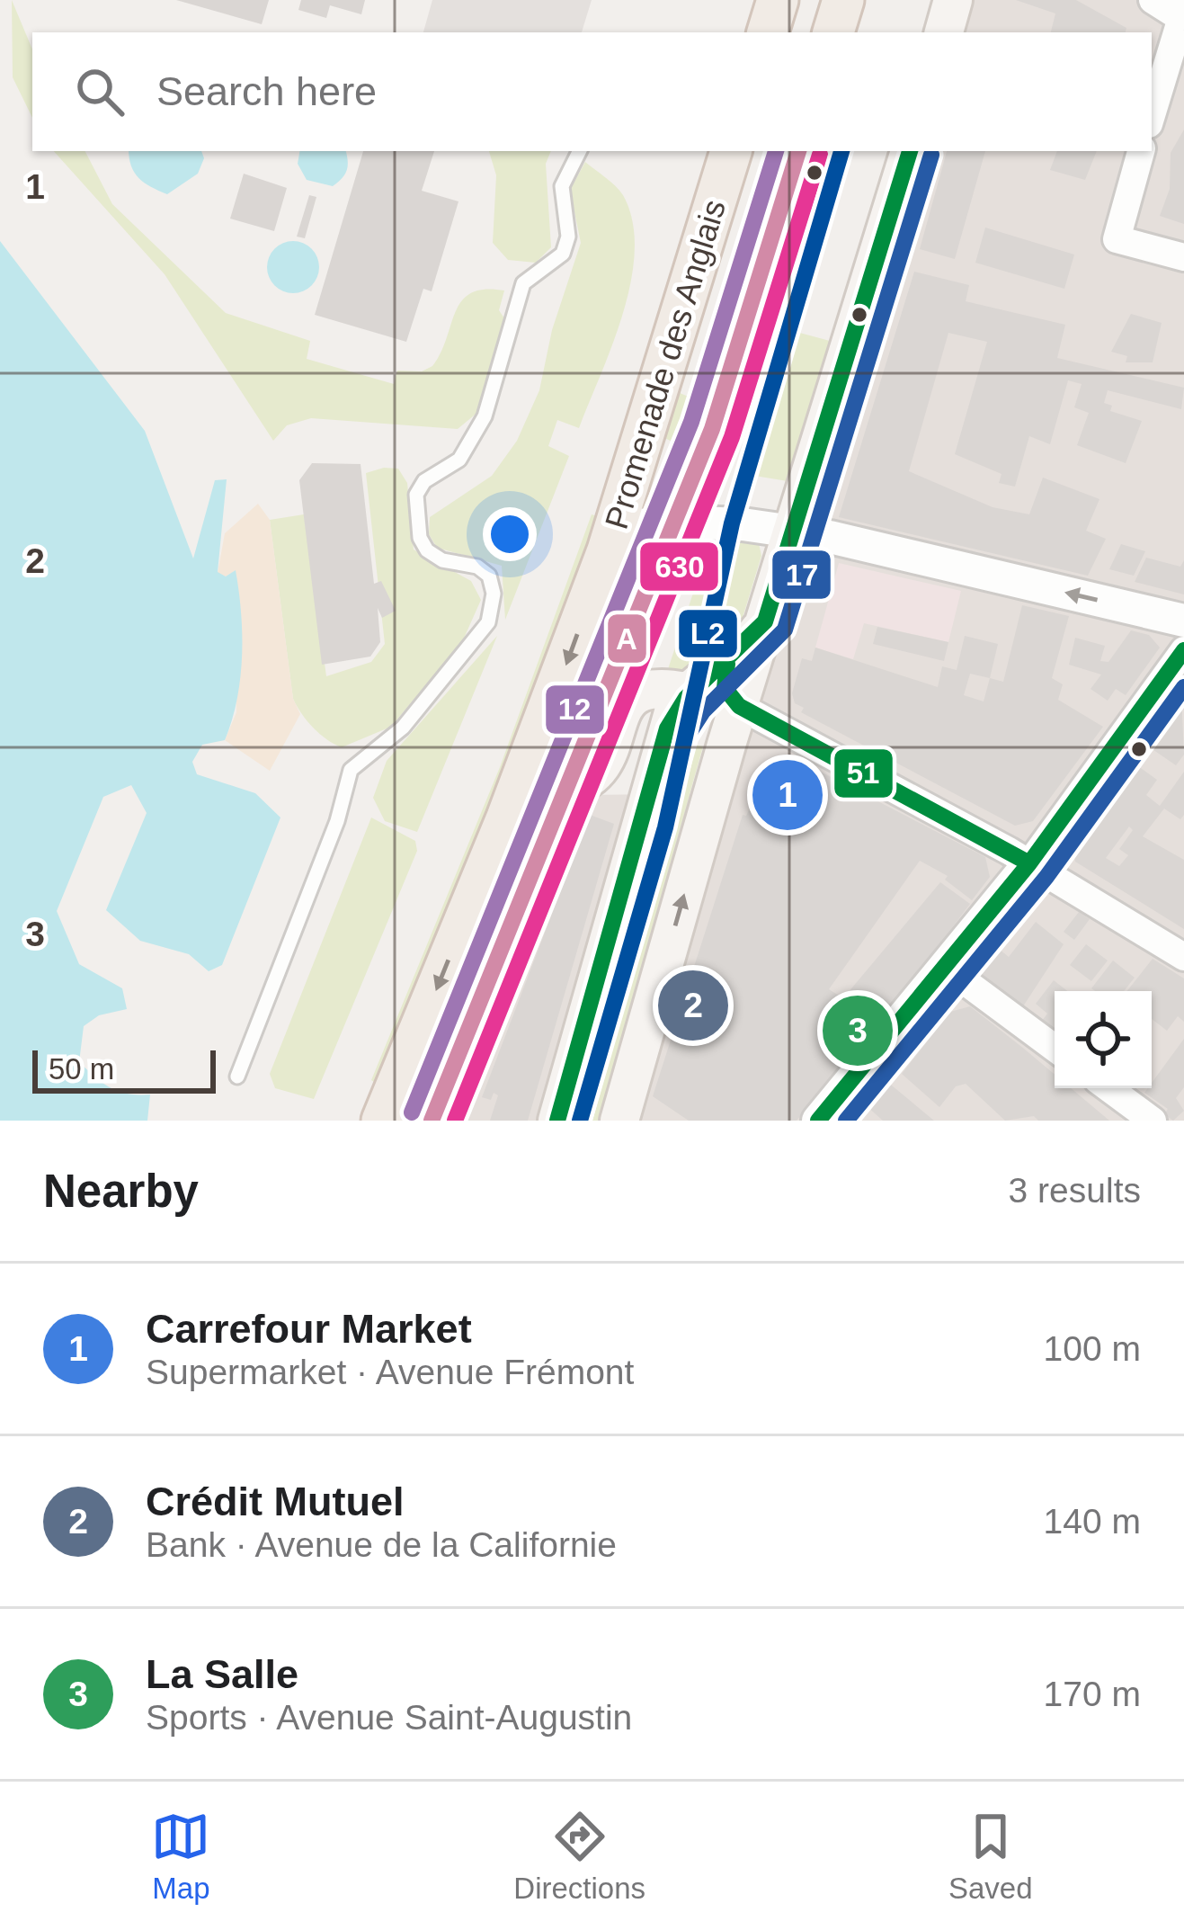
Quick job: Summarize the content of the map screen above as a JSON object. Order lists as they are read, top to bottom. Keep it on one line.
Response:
{"streets":{"main road":["Promenade des Anglais"]},"lines":["transit line L2","transit line 51","transit line A","transit line 12","transit line 630","transit line 17"],"scale_bar":"50 m","page":{"search":"Search here","pins":["1","2","3"],"scale":"50 m","heading":["Nearby","3 results"],"list":[{"mark":"1","name":"Carrefour Market","note":"Supermarket · Avenue Frémont","value":"100 m"},{"mark":"2","name":"Crédit Mutuel","note":"Bank · Avenue de la Californie","value":"140 m"},{"mark":"3","name":"La Salle","note":"Sports · Avenue Saint-Augustin","value":"170 m"}],"nav":["Map","Directions","Saved"]},"grid":{"rows":["1","2","3"]}}
